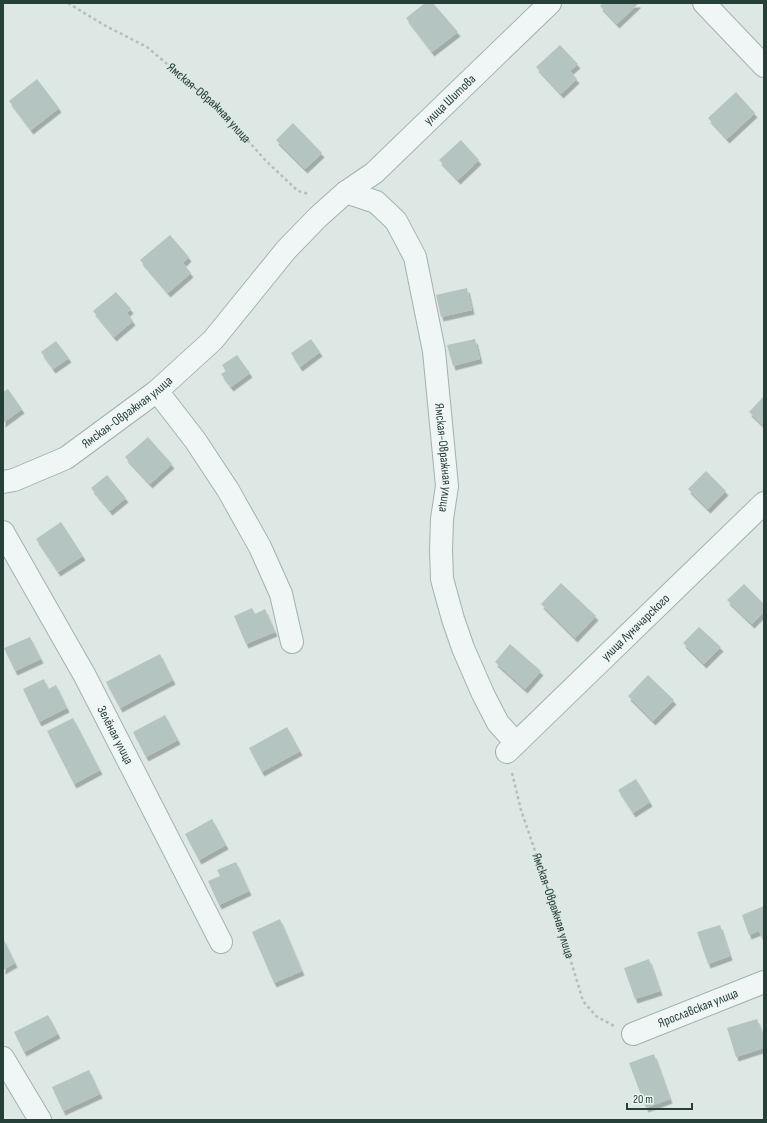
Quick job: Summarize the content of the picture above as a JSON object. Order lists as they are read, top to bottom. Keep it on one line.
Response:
{"streets":{"street":["улица Шитова","Ямская-Овражная улица","улица Луначарского","Зелёная улица","Ярославская улица"]},"crossings":[["улица Шитова","Ямская-Овражная улица"],["Ямская-Овражная улица","улица Луначарского"],["Ямская-Овражная улица","Ярославская улица"]],"scale_bar":"20 m"}
